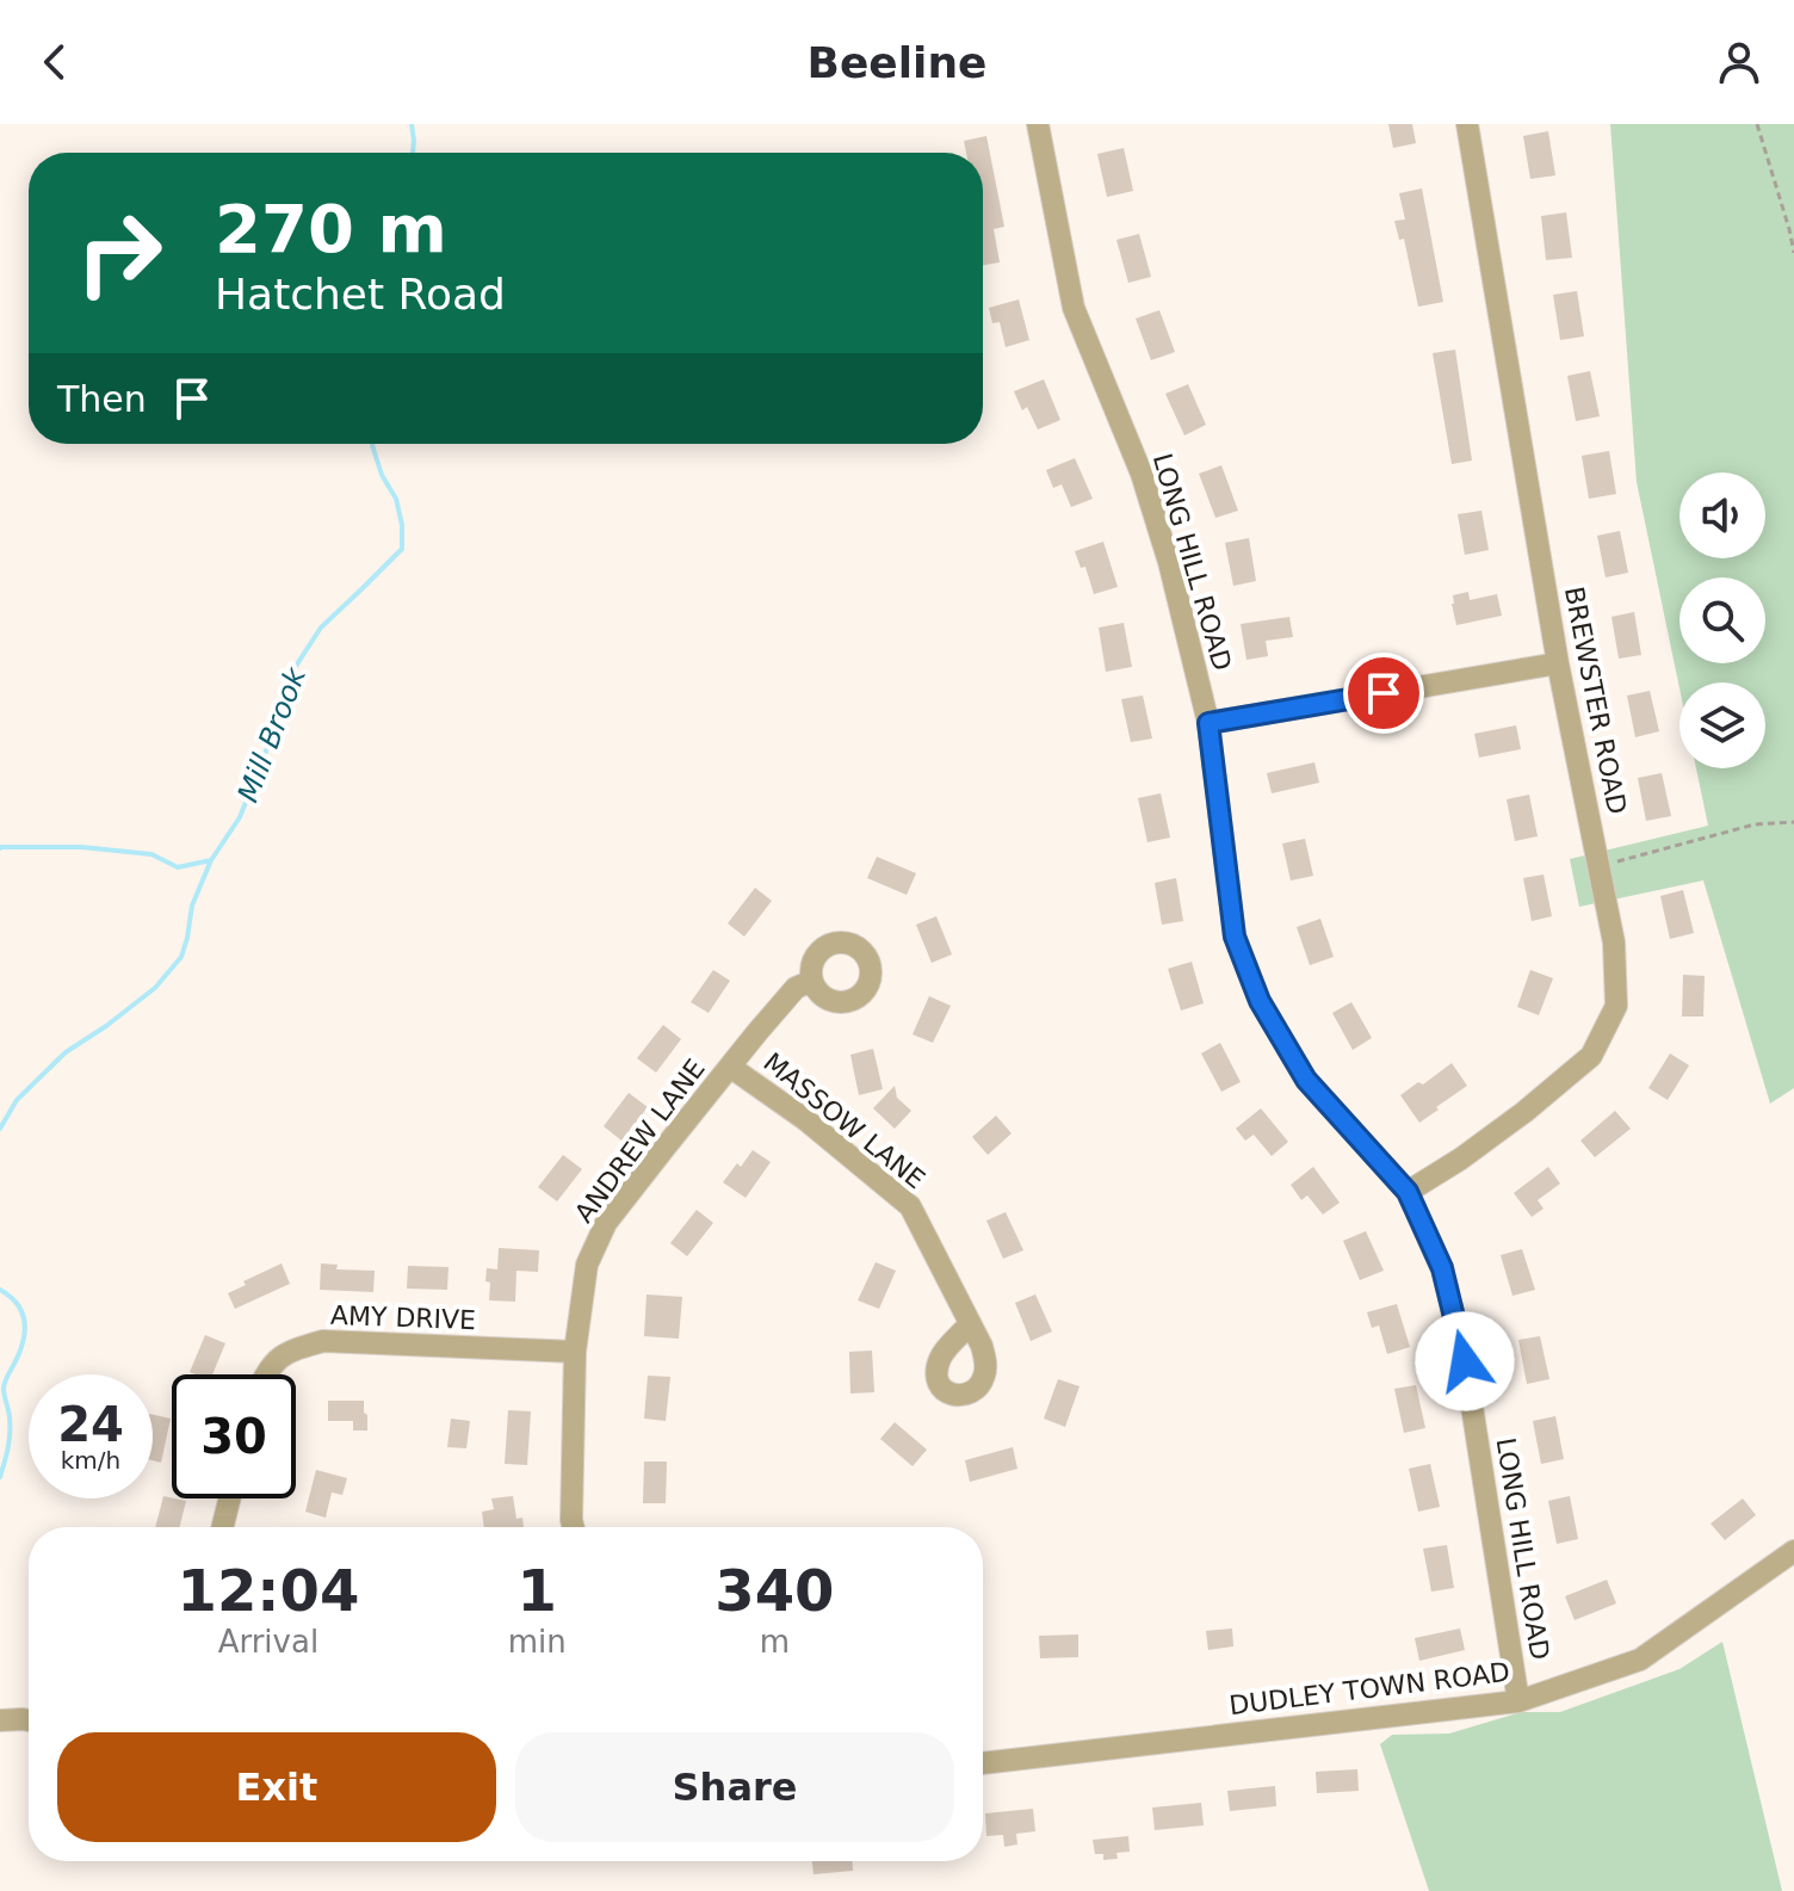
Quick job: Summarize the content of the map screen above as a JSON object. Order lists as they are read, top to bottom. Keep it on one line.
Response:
{"streets":{"street":["LONG HILL ROAD","BREWSTER ROAD","MASSOW LANE","ANDREW LANE","AMY DRIVE","DUDLEY TOWN ROAD"]},"crossings":[["LONG HILL ROAD","BREWSTER ROAD"],["LONG HILL ROAD","DUDLEY TOWN ROAD"],["MASSOW LANE","ANDREW LANE"],["ANDREW LANE","AMY DRIVE"]],"water":["Mill Brook"],"page":{"header":"Beeline","turn":["270 m","Hatchet Road"],"then":"Then","speed":"24 km/h","limit":"30","eta":["12:04","Arrival","1","min","340","m"],"buttons":["Exit","Share"]}}
